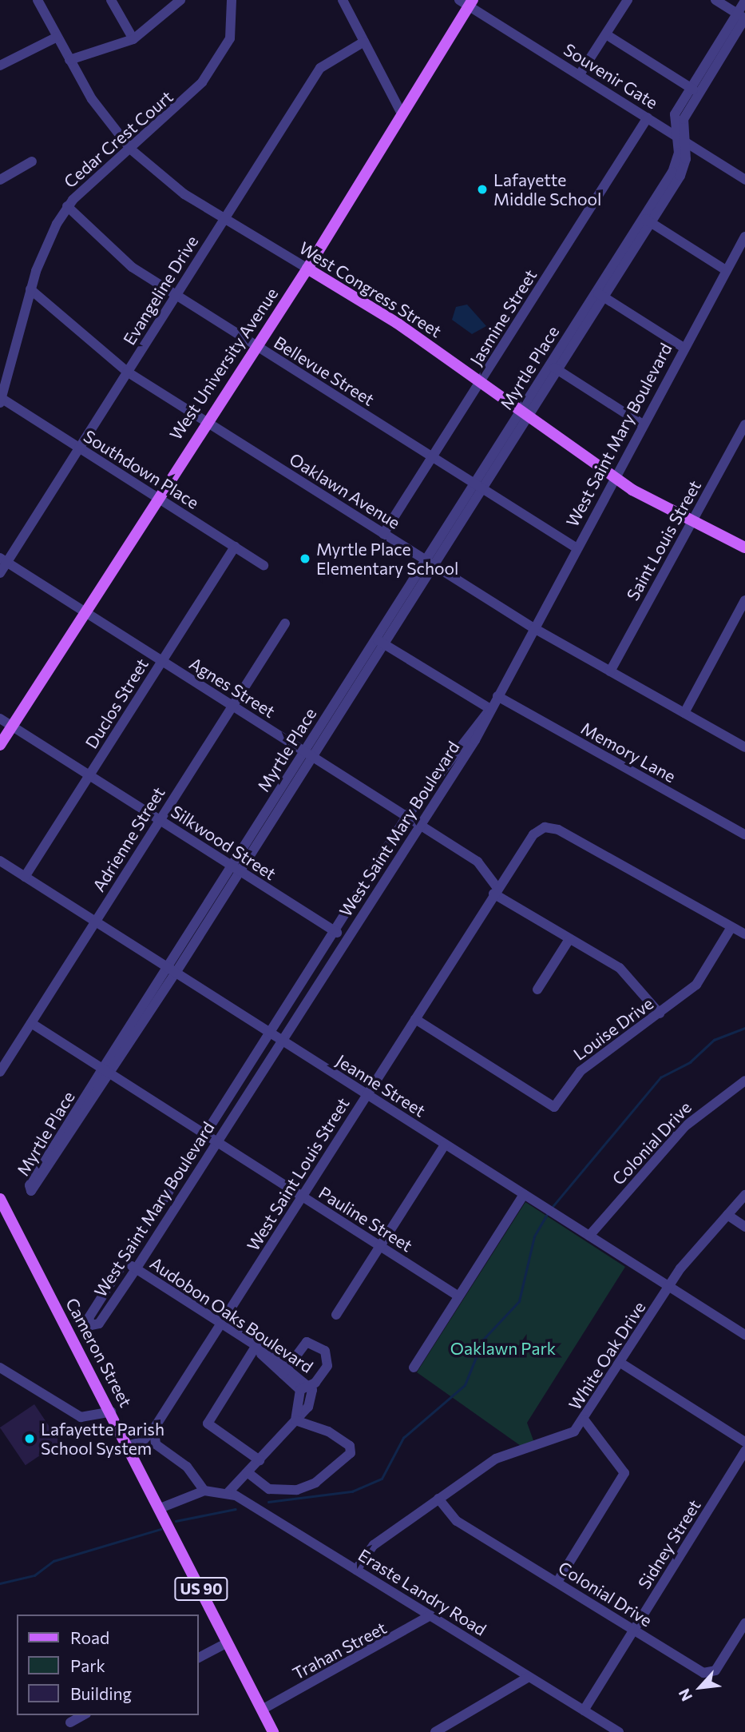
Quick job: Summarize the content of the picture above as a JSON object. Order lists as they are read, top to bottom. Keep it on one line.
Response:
{"streets":{"main road":["West Congress Street","West University Avenue","Cameron Street","US 90"],"street":["Souvenir Gate","Cedar Crest Court","Evangeline Drive","Jasmine Street","Myrtle Place","Bellevue Street","West Saint Mary Boulevard","Southdown Place","Oaklawn Avenue","Saint Louis Street","Agnes Street","Duclos Street","Memory Lane","Adrienne Street","Silkwood Street","Louise Drive","Jeanne Street","Colonial Drive","West Saint Louis Street","Pauline Street","Audobon Oaks Boulevard","White Oak Drive","Sidney Street","Eraste Landry Road","Trahan Street"]},"crossings":[["Souvenir Gate","Jasmine Street"],["Souvenir Gate","West University Avenue"],["Souvenir Gate","Myrtle Place"],["Cedar Crest Court","West Congress Street"],["Cedar Crest Court","Bellevue Street"],["Cedar Crest Court","Southdown Place"],["Cedar Crest Court","Oaklawn Avenue"],["West Congress Street","Evangeline Drive"],["West Congress Street","Jasmine Street"],["West Congress Street","West University Avenue"],["West Congress Street","Myrtle Place"],["West Congress Street","West Saint Mary Boulevard"],["West Congress Street","Saint Louis Street"],["Evangeline Drive","Bellevue Street"],["Evangeline Drive","Southdown Place"],["Evangeline Drive","Oaklawn Avenue"],["Evangeline Drive","Agnes Street"],["Jasmine Street","Bellevue Street"],["Jasmine Street","Oaklawn Avenue"],["West University Avenue","Bellevue Street"],["West University Avenue","Southdown Place"],["West University Avenue","Oaklawn Avenue"],["West University Avenue","Agnes Street"],["West University Avenue","Silkwood Street"],["Myrtle Place","Bellevue Street"],["Myrtle Place","Oaklawn Avenue"],["Myrtle Place","Agnes Street"],["Myrtle Place","Silkwood Street"],["Myrtle Place","Jeanne Street"],["Myrtle Place","Pauline Street"],["Bellevue Street","West Saint Mary Boulevard"],["West Saint Mary Boulevard","Oaklawn Avenue"],["West Saint Mary Boulevard","Agnes Street"],["West Saint Mary Boulevard","Memory Lane"],["West Saint Mary Boulevard","Silkwood Street"],["West Saint Mary Boulevard","Jeanne Street"],["West Saint Mary Boulevard","Pauline Street"],["West Saint Mary Boulevard","Audobon Oaks Boulevard"],["Southdown Place","Duclos Street"],["Oaklawn Avenue","Saint Louis Street"],["Agnes Street","Duclos Street"],["Agnes Street","Adrienne Street"],["Agnes Street","Louise Drive"],["Agnes Street","West Saint Louis Street"],["Duclos Street","Silkwood Street"],["Duclos Street","Jeanne Street"],["Adrienne Street","Silkwood Street"],["Adrienne Street","Jeanne Street"],["Adrienne Street","Pauline Street"],["Louise Drive","West Saint Louis Street"],["Jeanne Street","Colonial Drive"],["Jeanne Street","West Saint Louis Street"],["Jeanne Street","White Oak Drive"],["Colonial Drive","White Oak Drive"],["Colonial Drive","Sidney Street"],["West Saint Louis Street","Pauline Street"],["West Saint Louis Street","Audobon Oaks Boulevard"],["Cameron Street","Eraste Landry Road"],["Cameron Street","Trahan Street"],["White Oak Drive","Eraste Landry Road"],["Sidney Street","Eraste Landry Road"],["Eraste Landry Road","Trahan Street"]],"parks":["Oaklawn Park"],"places":["Lafayette Middle School","Myrtle Place Elementary School","Lafayette Parish School System"],"legend":["Road","Park","Building"],"north":"bottom left"}
